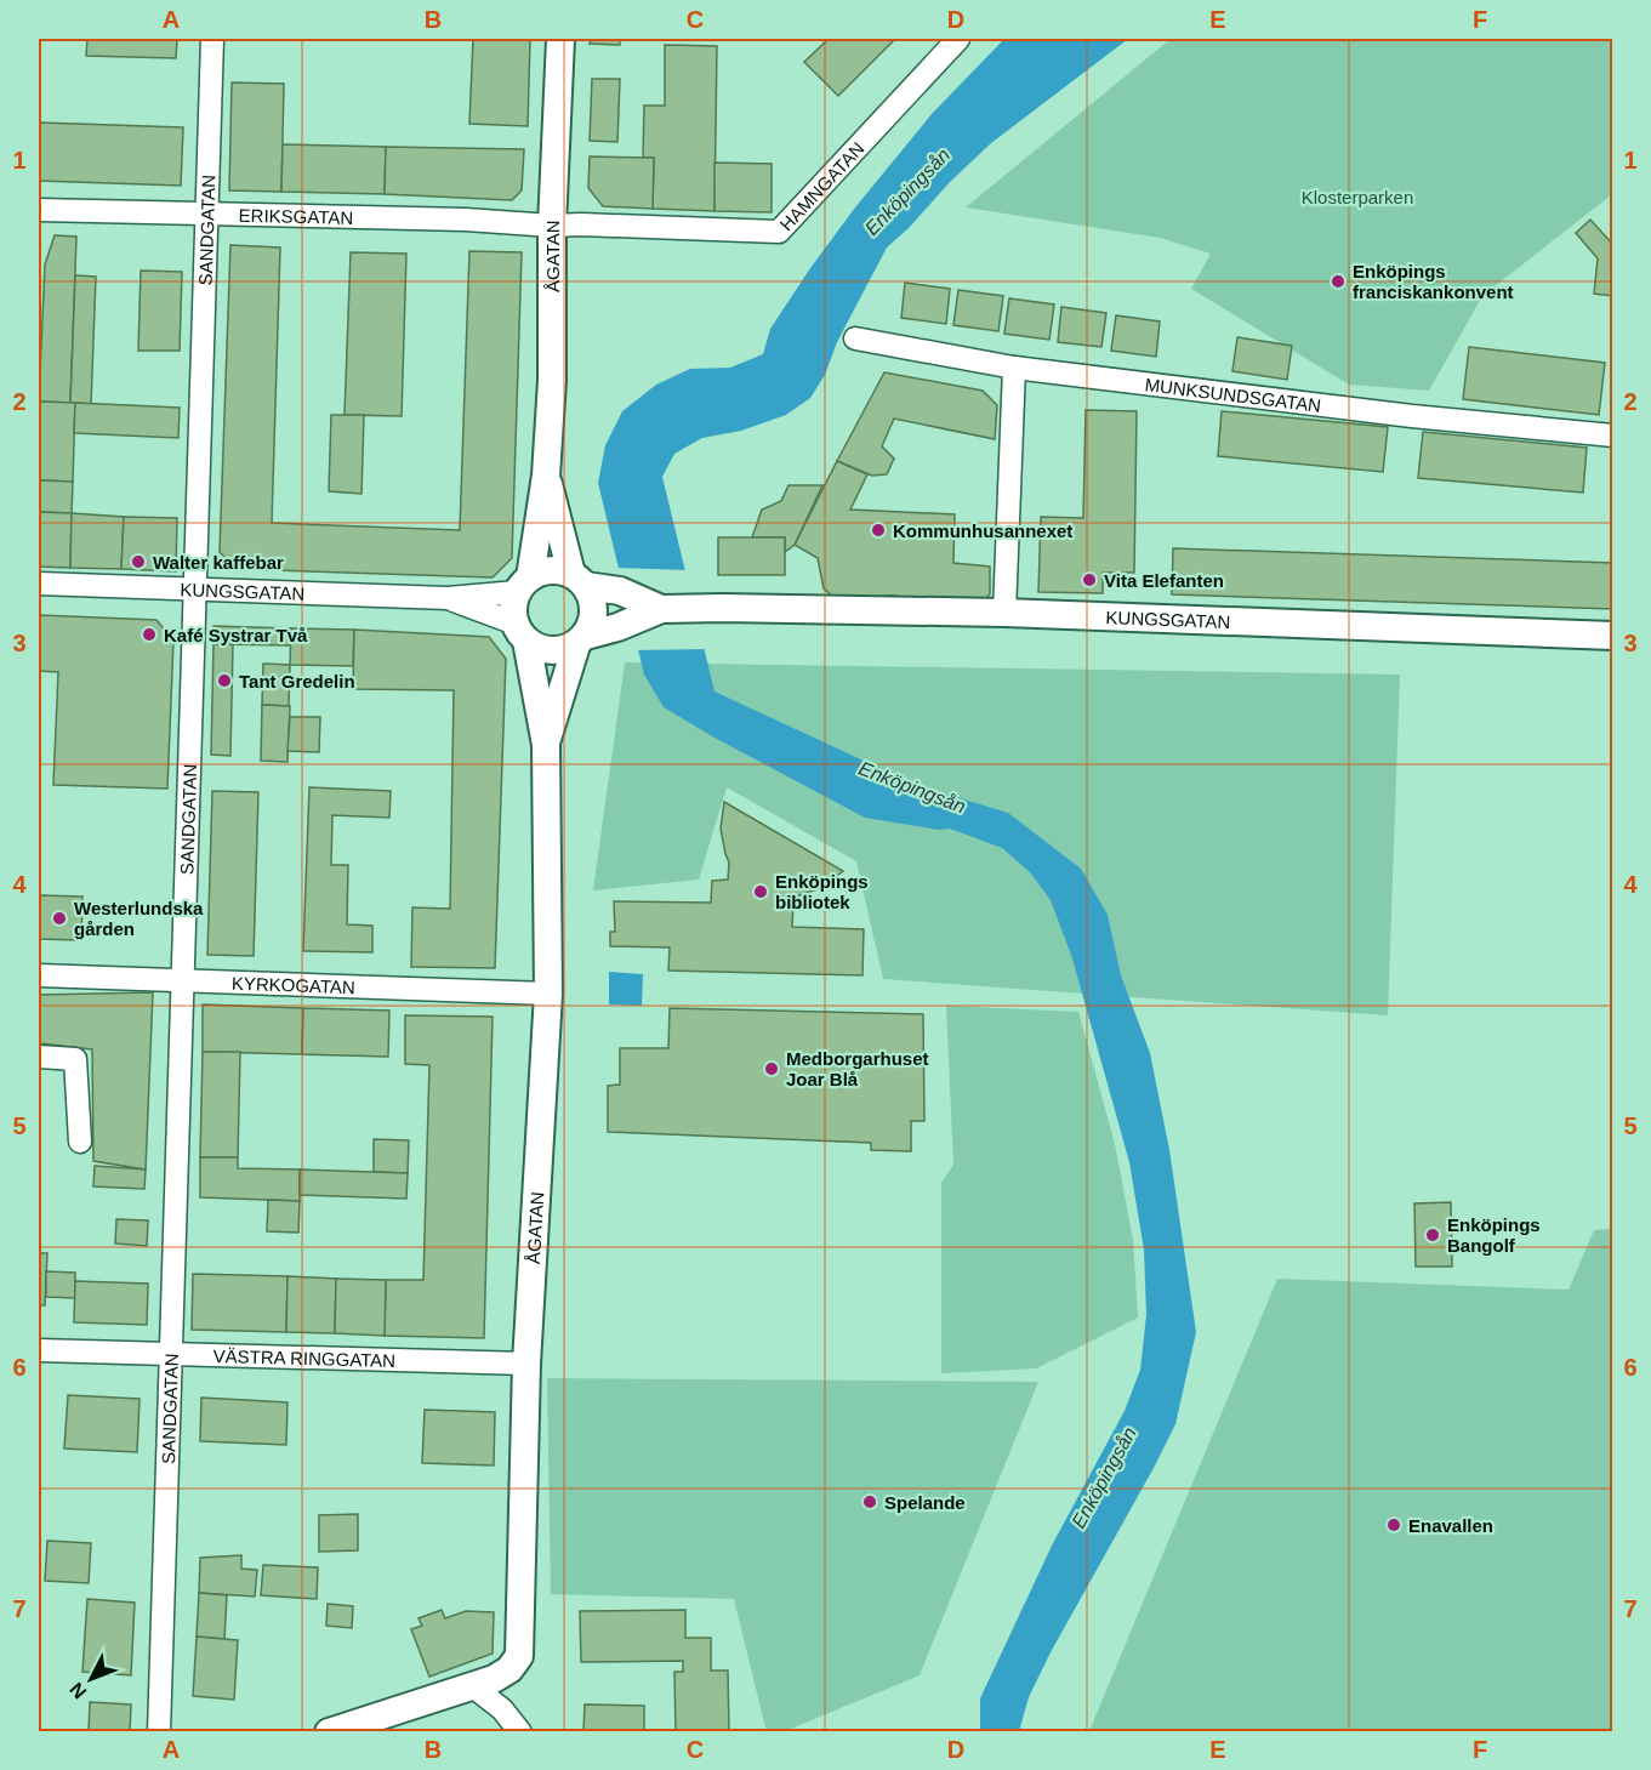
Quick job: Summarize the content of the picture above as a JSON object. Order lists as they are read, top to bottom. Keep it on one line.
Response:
{"streets":{"street":["HAMNGATAN","ERIKSGATAN","SANDGATAN","ÅGATAN","MUNKSUNDSGATAN","KUNGSGATAN","KYRKOGATAN","VÄSTRA RINGGATAN"]},"crossings":[["HAMNGATAN","ERIKSGATAN"],["HAMNGATAN","ÅGATAN"],["ERIKSGATAN","SANDGATAN"],["ERIKSGATAN","ÅGATAN"],["SANDGATAN","KUNGSGATAN"],["SANDGATAN","KYRKOGATAN"],["SANDGATAN","VÄSTRA RINGGATAN"],["ÅGATAN","KUNGSGATAN"],["ÅGATAN","KYRKOGATAN"],["ÅGATAN","VÄSTRA RINGGATAN"]],"water":["Enköpingsån"],"parks":["Klosterparken"],"places":["Enköpings franciskankonvent","Kommunhusannexet","Walter kaffebar","Vita Elefanten","Kafé Systrar Två","Tant Gredelin","Enköpings bibliotek","Westerlundska gården","Medborgarhuset Joar Blå","Enköpings Bangolf","Spelande","Enavallen"],"north":"bottom left","grid":{"columns":["A","B","C","D","E","F"],"rows":["1","2","3","4","5","6","7"]}}
